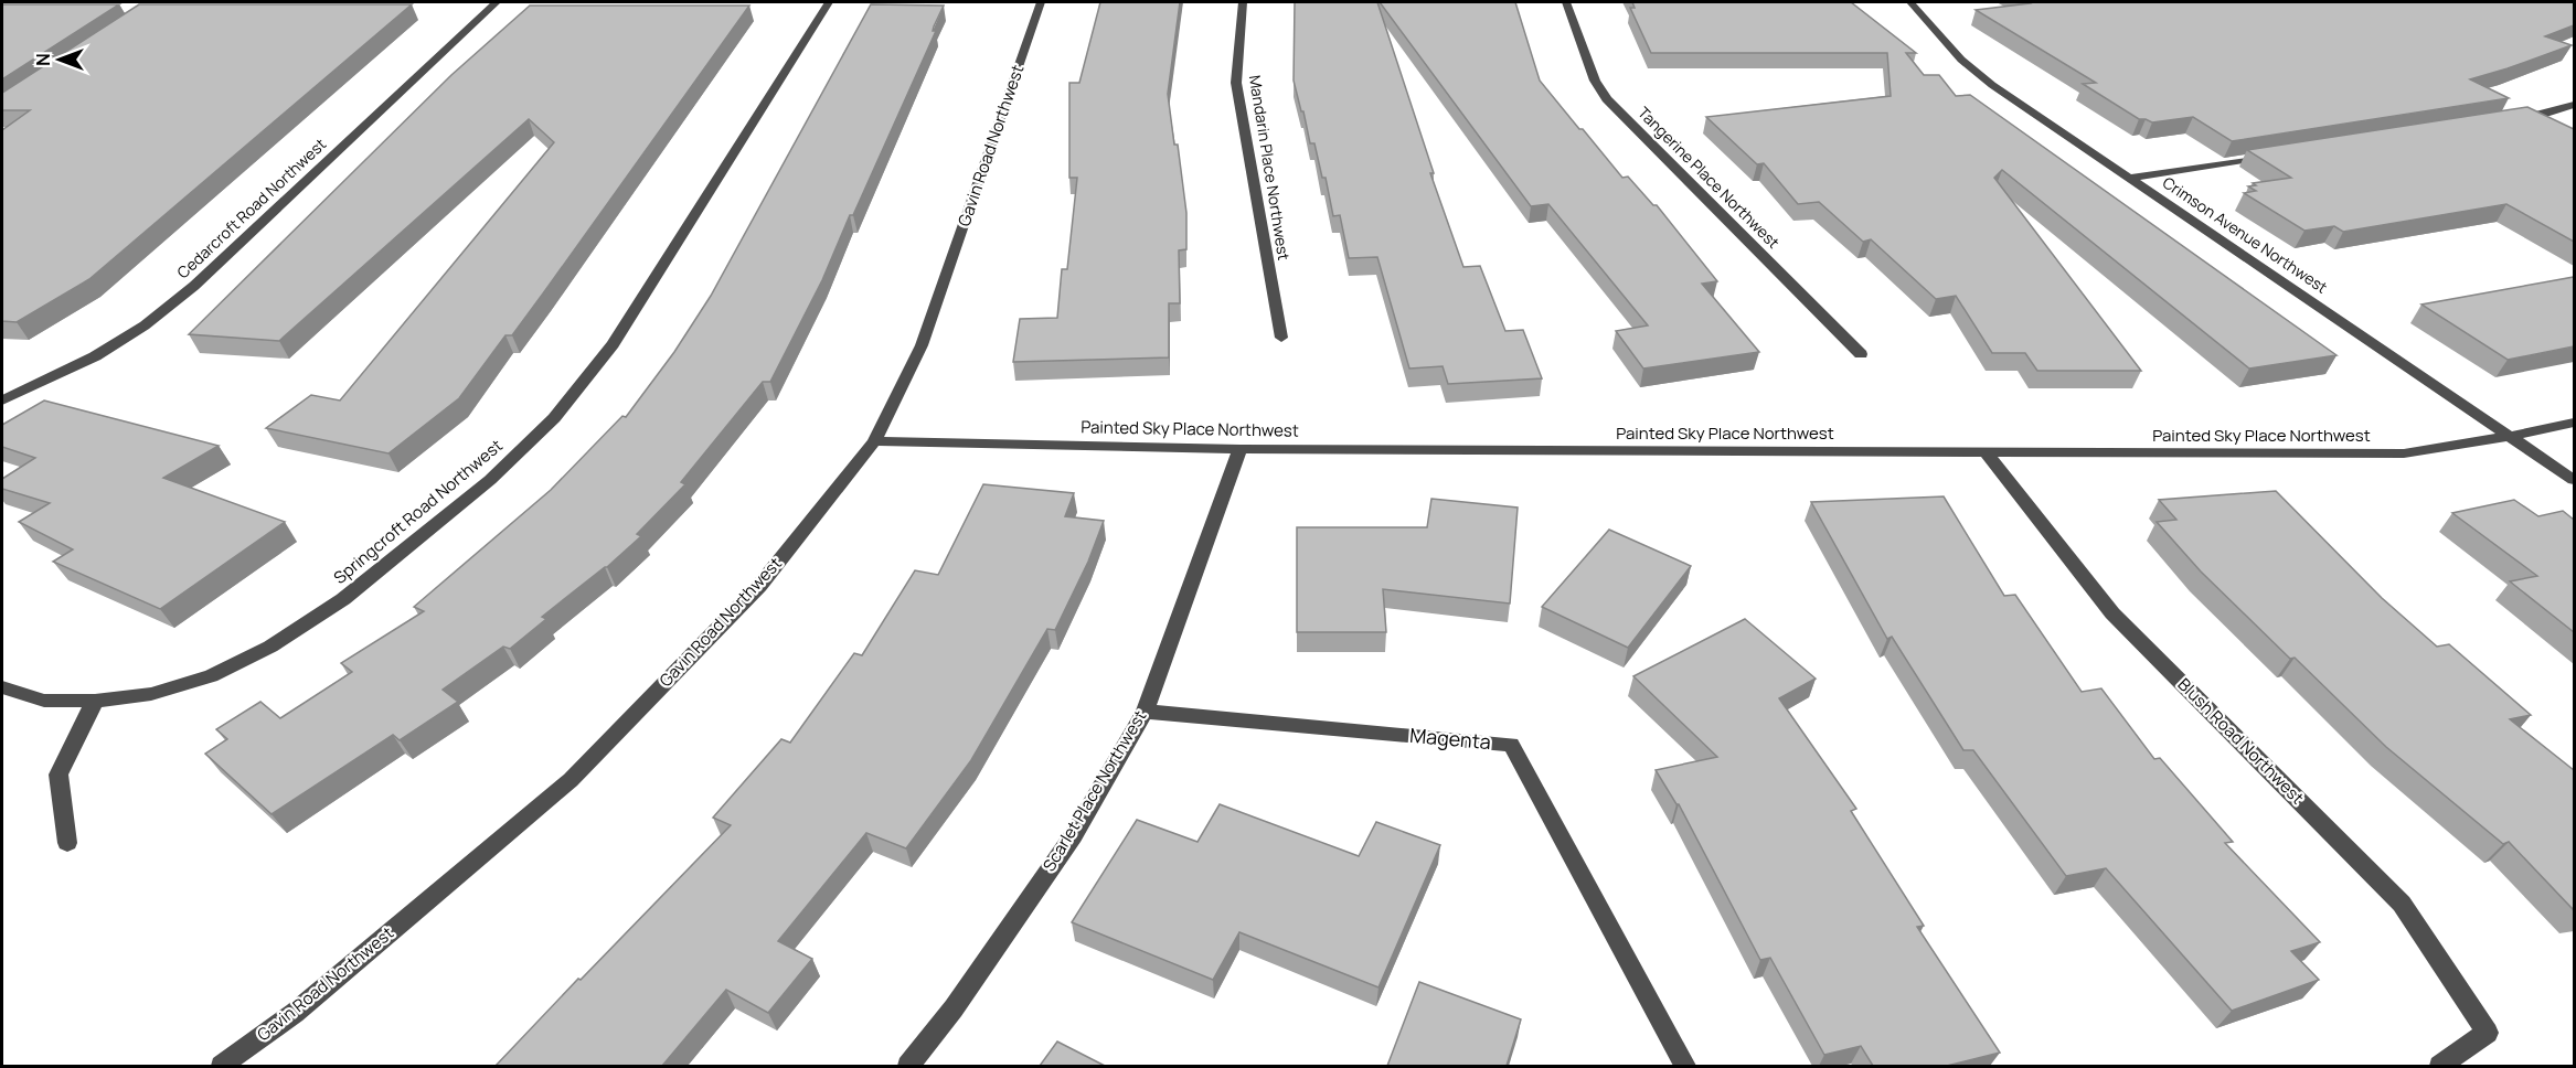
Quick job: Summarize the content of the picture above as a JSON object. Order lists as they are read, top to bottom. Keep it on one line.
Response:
{"streets":{"street":["Gavin Road Northwest","Mandarin Place Northwest","Tangerine Place Northwest","Cedarcroft Road Northwest","Crimson Avenue Northwest","Painted Sky Place Northwest","Springcroft Road Northwest","Magenta","Blush Road Northwest","Scarlet Place Northwest"]},"crossings":[["Gavin Road Northwest","Painted Sky Place Northwest"],["Crimson Avenue Northwest","Painted Sky Place Northwest"],["Painted Sky Place Northwest","Blush Road Northwest"],["Painted Sky Place Northwest","Scarlet Place Northwest"],["Magenta","Scarlet Place Northwest"]],"north":"left"}
